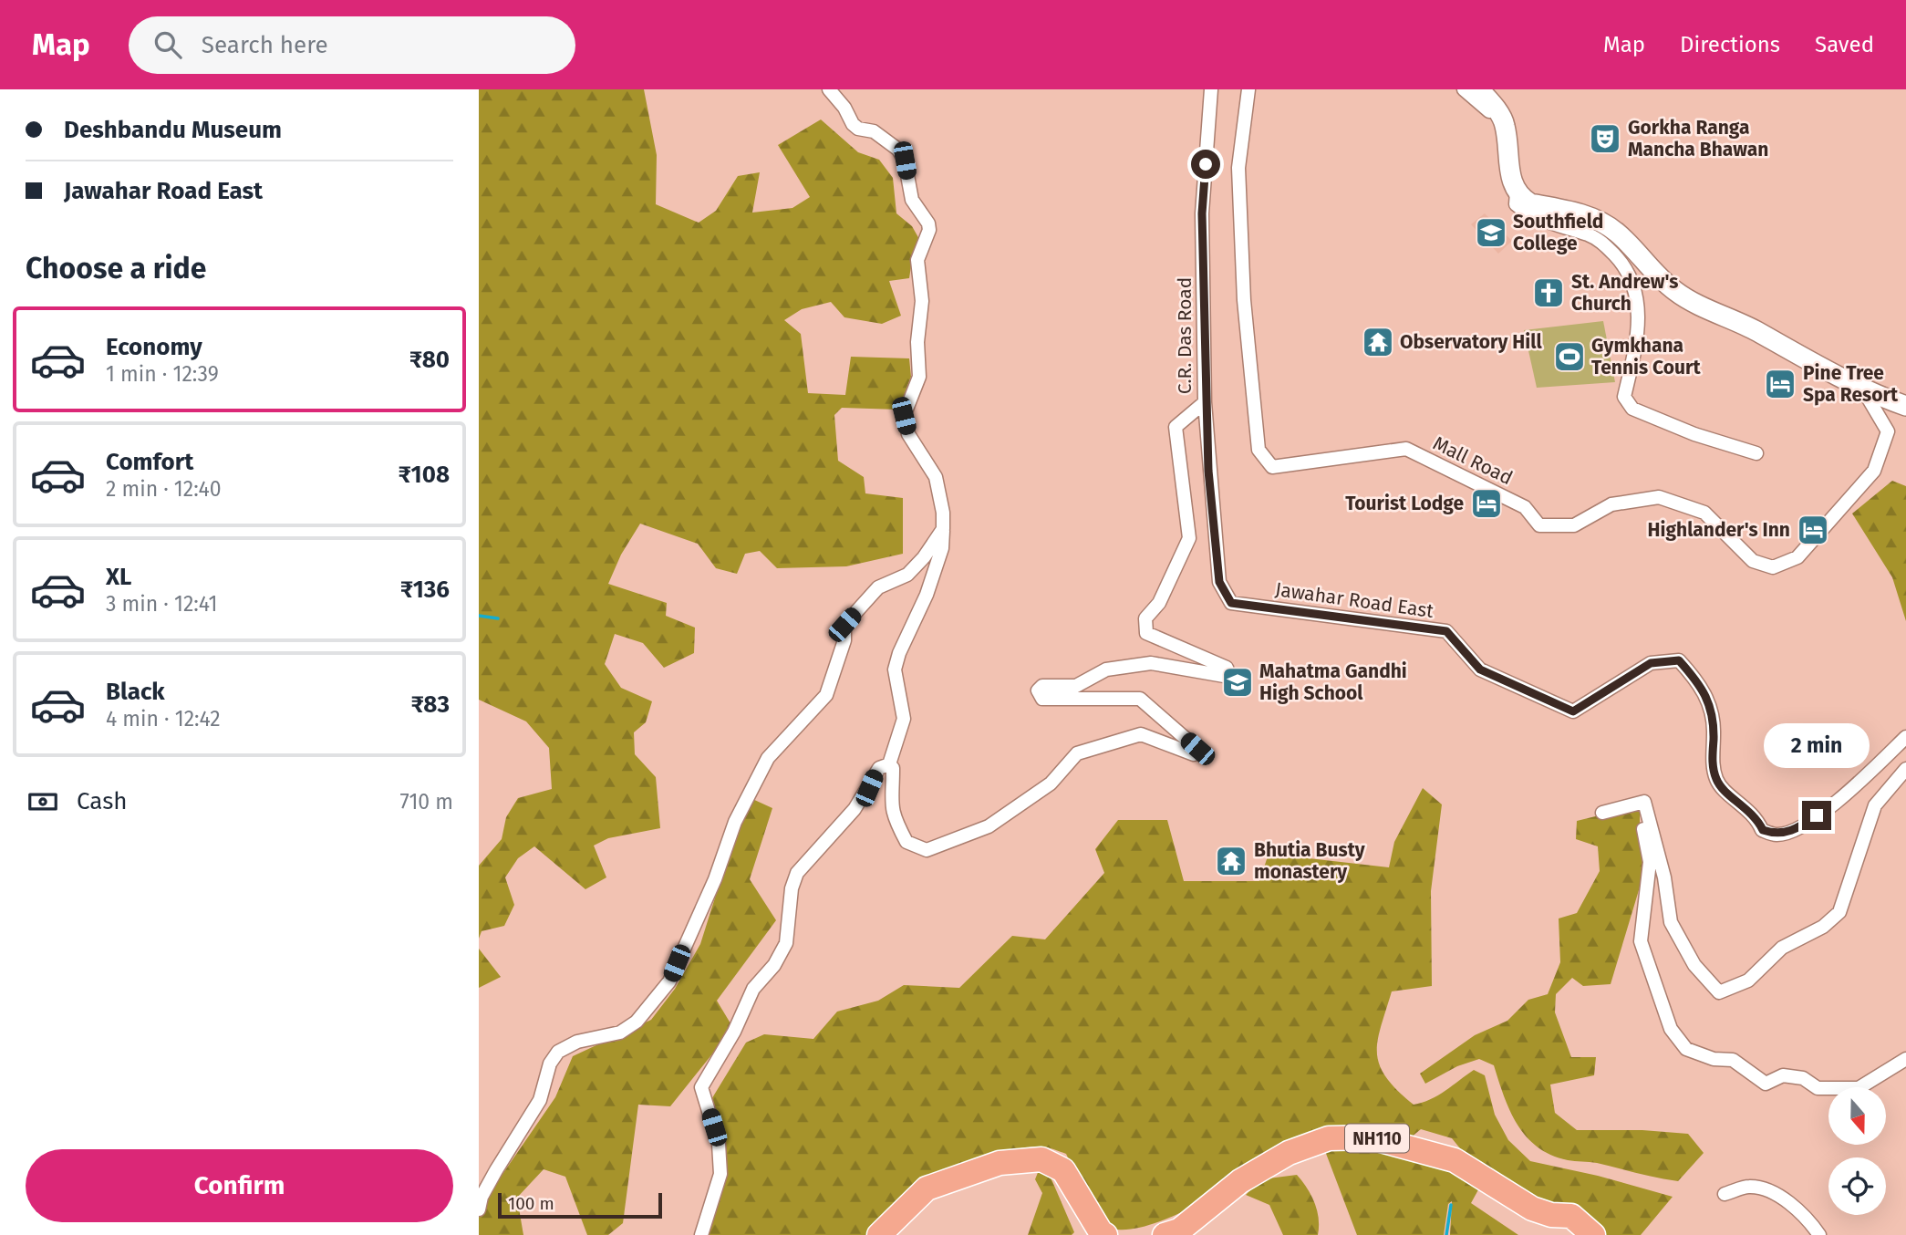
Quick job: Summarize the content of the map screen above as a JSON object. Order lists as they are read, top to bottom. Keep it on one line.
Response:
{"streets":{"highway":["NH110"],"street":["C.R. Das Road","Mall Road","Jawahar Road East"]},"crossings":[["C.R. Das Road","Jawahar Road East"]],"places":{"theatre":["Gorkha Ranga Mancha Bhawan"],"school or university":["Southfield College","Mahatma Gandhi High School"],"church":["St. Andrew's Church"],"temple":["Observatory Hill","Bhutia Busty monastery"],"sports":["Gymkhana Tennis Court"],"hotel":["Pine Tree Spa Resort","Tourist Lodge","Highlander's Inn"]},"scale_bar":"100 m","north":"bottom","page":{"header":"Map","search":"Search here","nav":["Map","Directions","Saved"],"banner":["Deshbandu Museum","Jawahar Road East"],"heading":"Choose a ride","list":[{"name":"Economy","note":"1 min · 12:39","value":"₹80"},{"name":"Comfort","note":"2 min · 12:40","value":"₹108"},{"name":"XL","note":"3 min · 12:41","value":"₹136"},{"name":"Black","note":"4 min · 12:42","value":"₹83"}],"bubble":"2 min","pay":["Cash","710 m"],"buttons":"Confirm","scale":"100 m"}}
